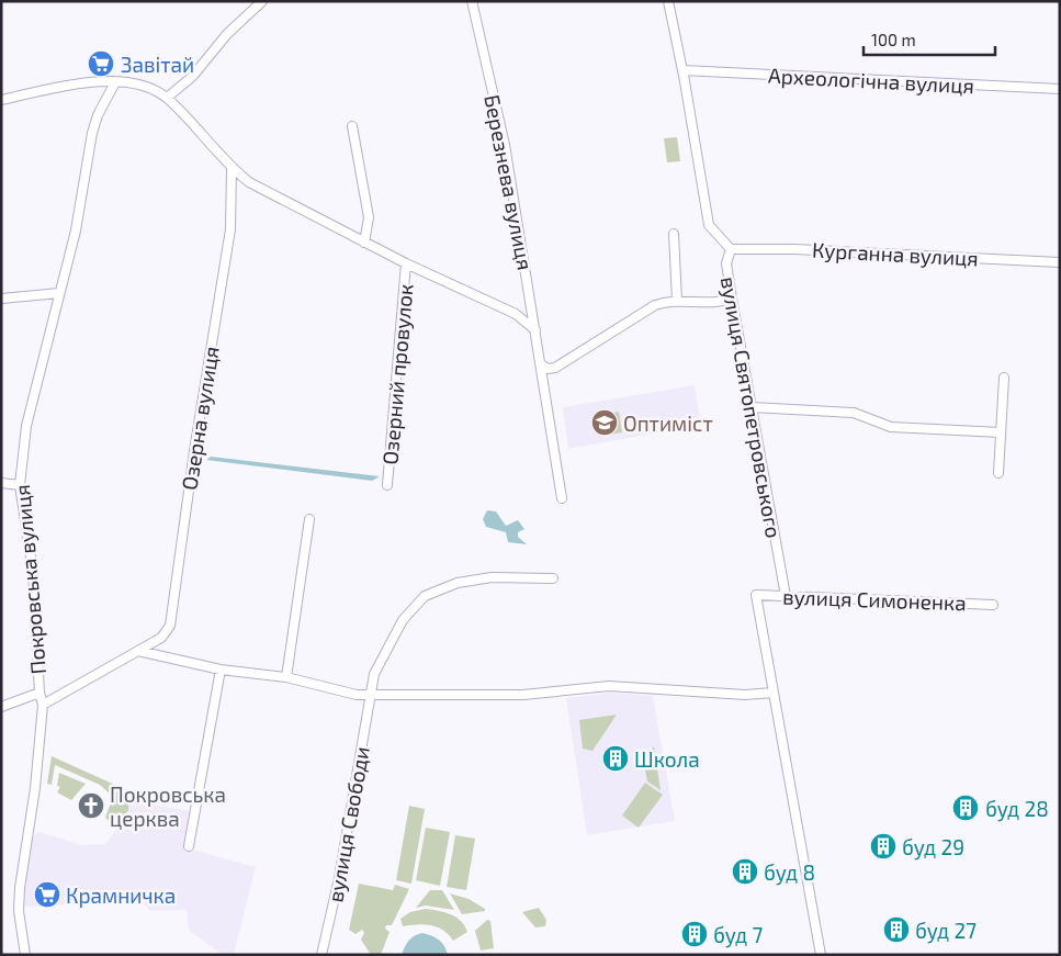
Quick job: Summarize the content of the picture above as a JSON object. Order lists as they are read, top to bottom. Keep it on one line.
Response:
{"streets":{"street":["Археологічна вулиця","Березнева вулиця","Курганна вулиця","Озерний провулок","вулиця Святопетровського","Озерна вулиця","Покровська вулиця","вулиця Симоненка","вулиця Свободи"]},"crossings":[["Археологічна вулиця","вулиця Святопетровського"],["Курганна вулиця","вулиця Святопетровського"],["вулиця Святопетровського","вулиця Симоненка"],["Озерна вулиця","Покровська вулиця"]],"places":{"supermarket":["Завітай","Крамничка"],"school or university":["Оптиміст"],"building":["Школа","буд 28","буд 29","буд 8","буд 27","буд 7"],"church":["Покровська церква"]},"scale_bar":"100 m"}
